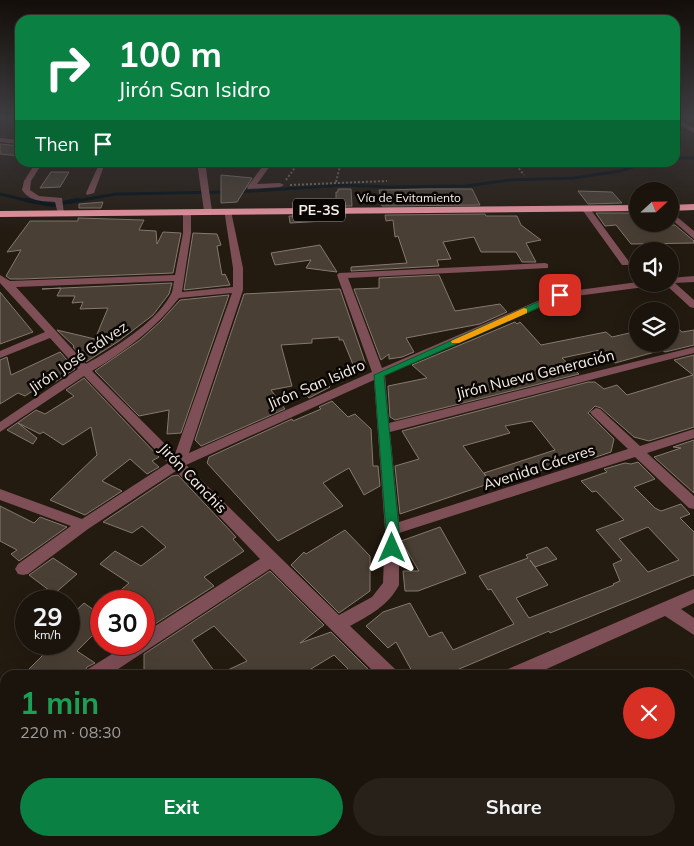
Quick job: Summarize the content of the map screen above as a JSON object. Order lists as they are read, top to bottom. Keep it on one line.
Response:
{"streets":{"highway":["Vía de Evitamiento","PE-3S"],"street":["Jirón José Gálvez","Jirón Nueva Generación","Jirón San Isidro","Avenida Cáceres","Jirón Canchis"]},"crossings":[["Jirón José Gálvez","Jirón Canchis"],["Jirón San Isidro","Jirón Canchis"]],"north":"right","page":{"turn":["100 m","Jirón San Isidro"],"then":"Then","speed":"29 km/h","limit":"30","heading":["1 min","220 m · 08:30"],"buttons":["Exit","Share"]}}
